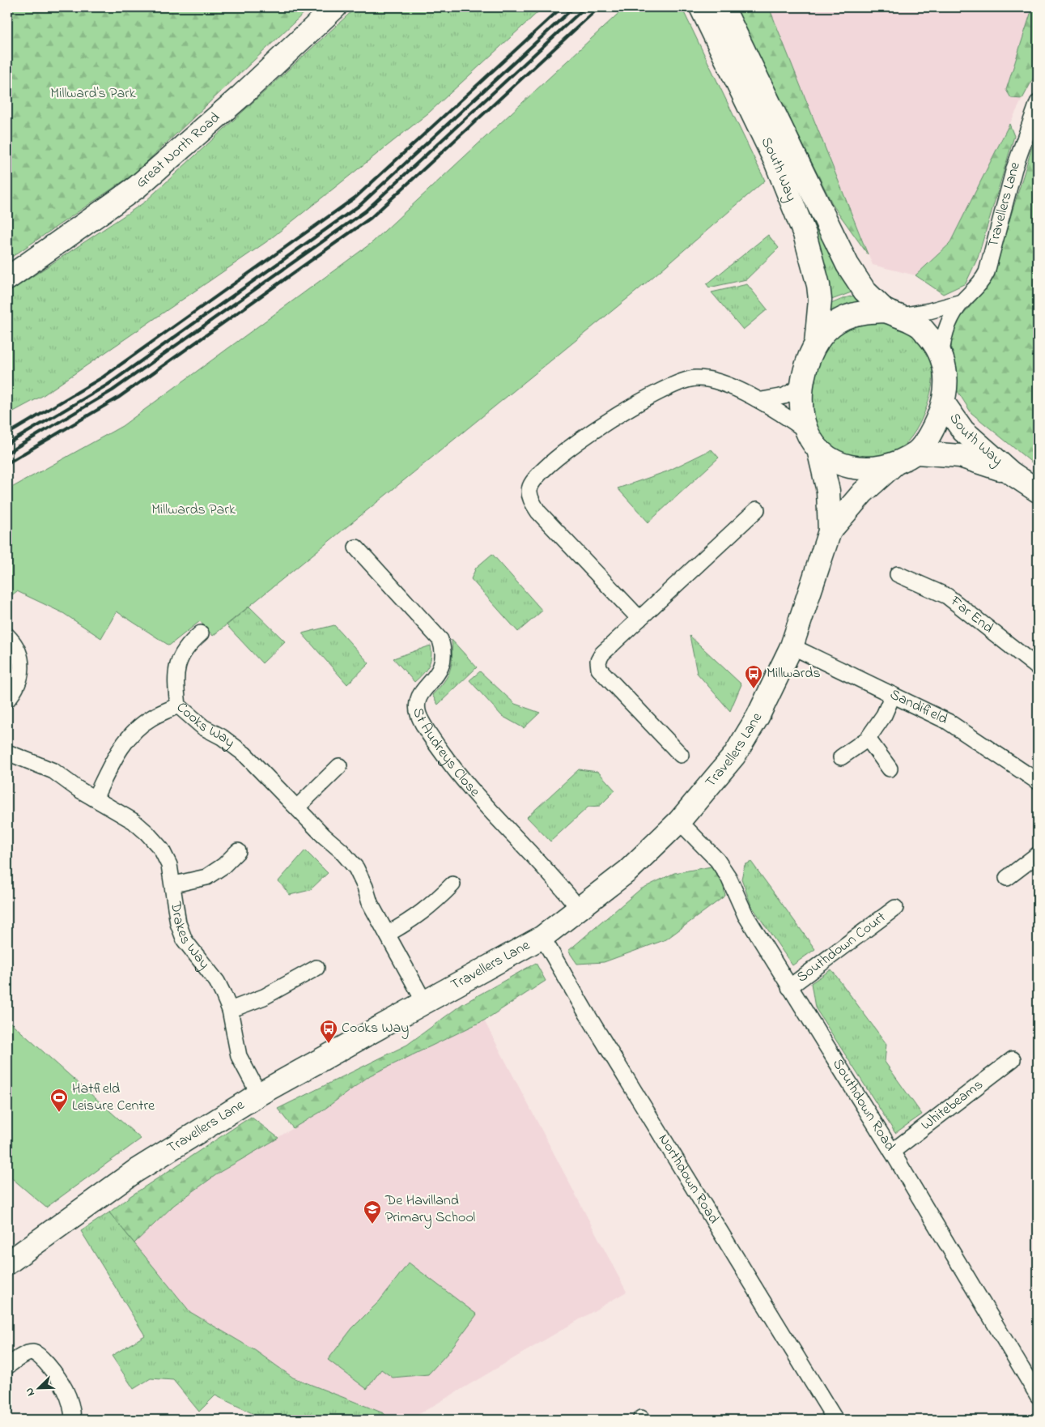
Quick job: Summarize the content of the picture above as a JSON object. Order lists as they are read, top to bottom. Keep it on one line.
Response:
{"streets":{"main road":["Great North Road","South Way","Travellers Lane"],"street":["Far End","Sandifield","Cooks Way","St Audreys Close","Drakes Way","Southdown Court","Southdown Road","Whitebeams","Northdown Road"]},"crossings":[["South Way","Travellers Lane"],["Travellers Lane","Sandifield"],["Travellers Lane","Cooks Way"],["Travellers Lane","St Audreys Close"],["Travellers Lane","Drakes Way"],["Travellers Lane","Southdown Road"],["Travellers Lane","Northdown Road"],["Southdown Court","Southdown Road"],["Southdown Road","Whitebeams"]],"parks":["Millward's Park","Millwards Park"],"places":{"bus stop":["Millwards","Cooks Way"],"sports":["Hatfield Leisure Centre"],"school or university":["De Havilland Primary School"]},"north":"bottom left"}
